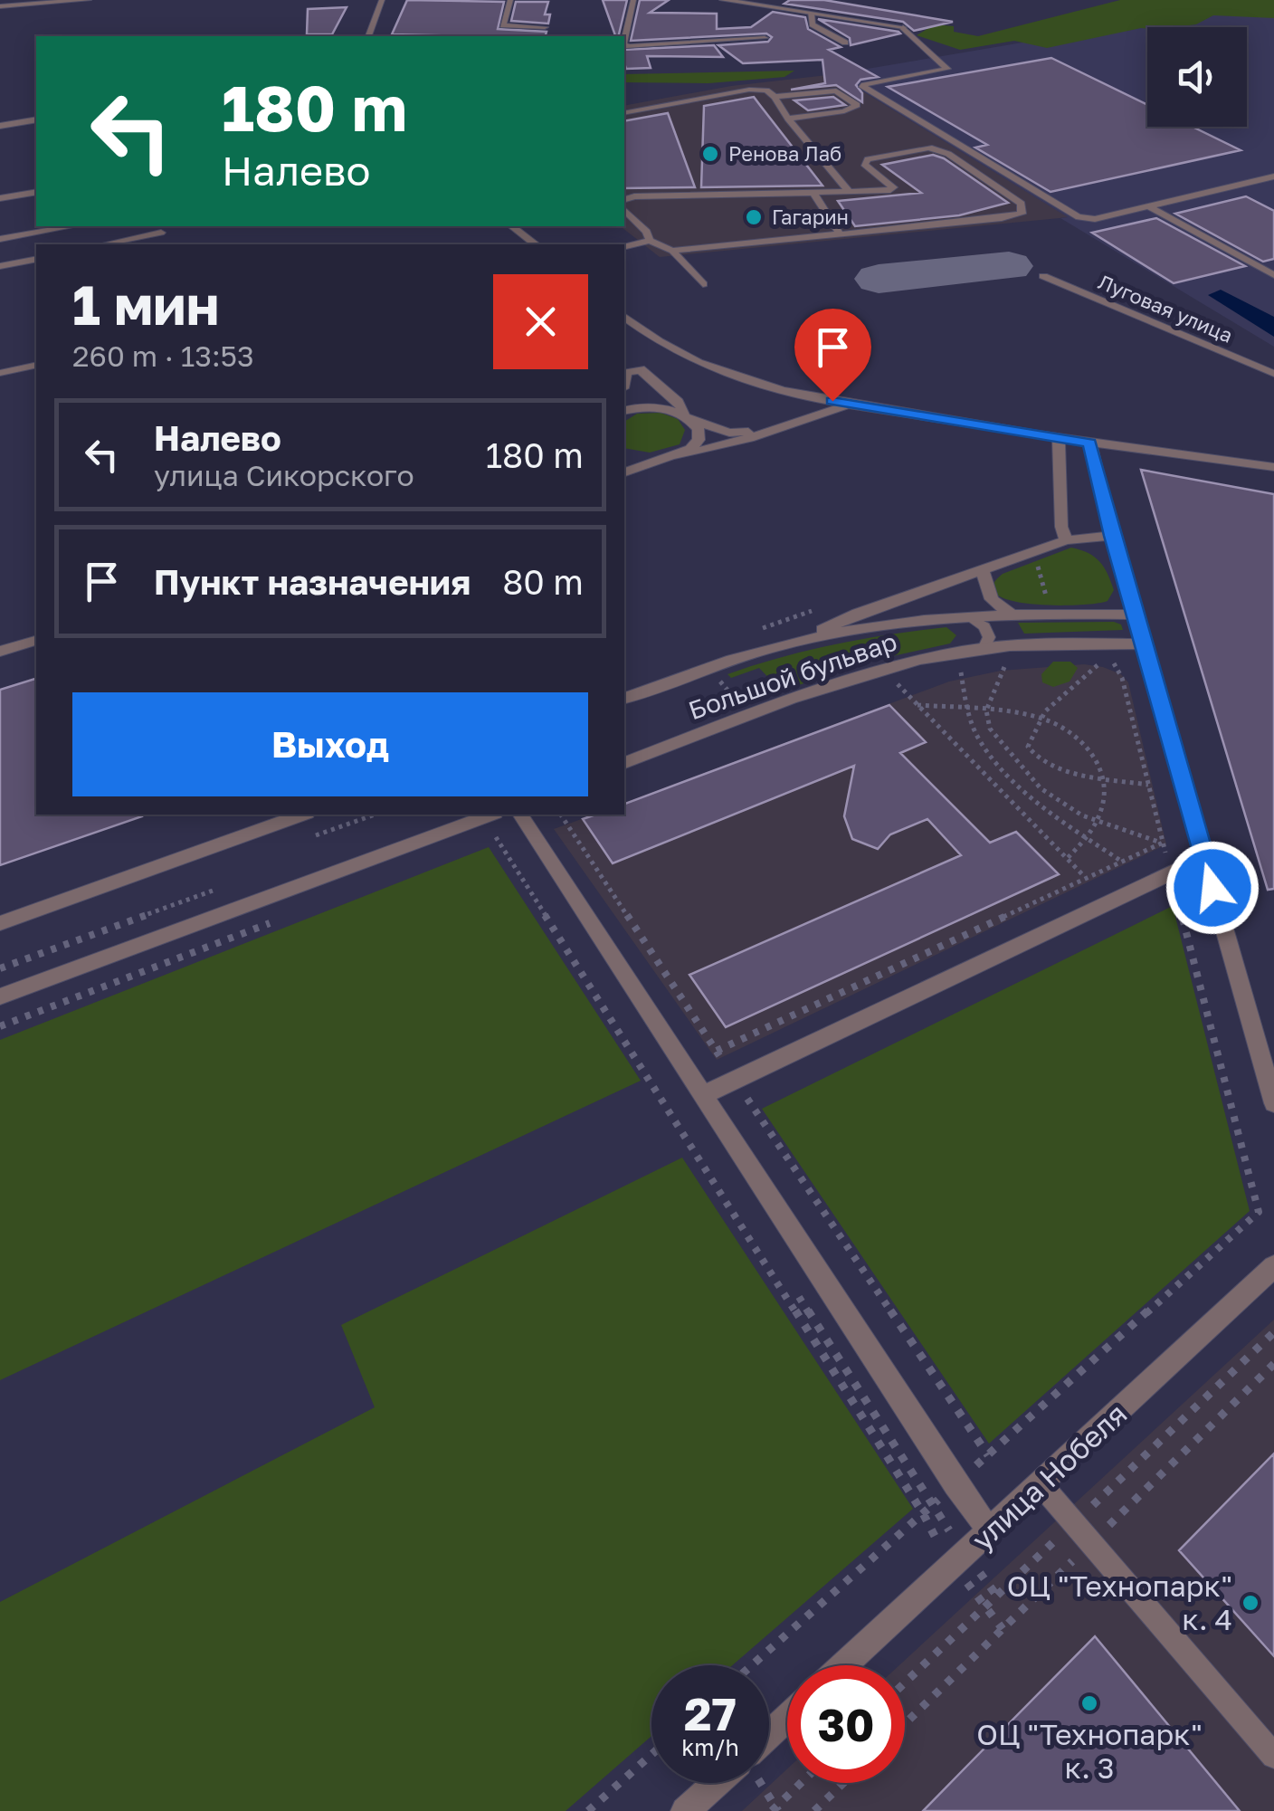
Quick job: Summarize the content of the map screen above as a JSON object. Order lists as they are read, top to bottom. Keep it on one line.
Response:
{"streets":{"street":["Большой бульвар","улица Нобеля"],"lane":["Луговая улица"]},"places":["Ренова Лаб","Гагарин","ОЦ \"Технопарк\" к. 4","ОЦ \"Технопарк\" к. 3"],"page":{"turn":["180 m","Налево"],"heading":["1 мин","260 m · 13:53"],"list":[{"name":"Налево","note":"улица Сикорского","value":"180 m"},{"name":"Пункт назначения","value":"80 m"}],"buttons":"Выход","speed":"27 km/h","limit":"30"}}
